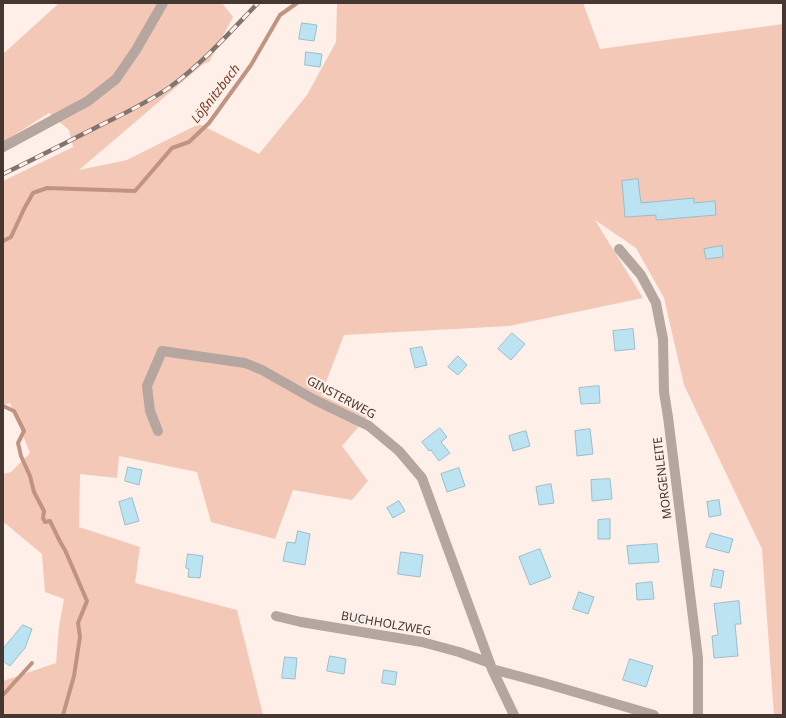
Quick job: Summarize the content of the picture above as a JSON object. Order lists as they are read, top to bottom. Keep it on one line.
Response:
{"streets":{"street":["GINSTERWEG","MORGENLEITE","BUCHHOLZWEG"]},"crossings":[["GINSTERWEG","BUCHHOLZWEG"]],"water":["Lößnitzbach"]}
